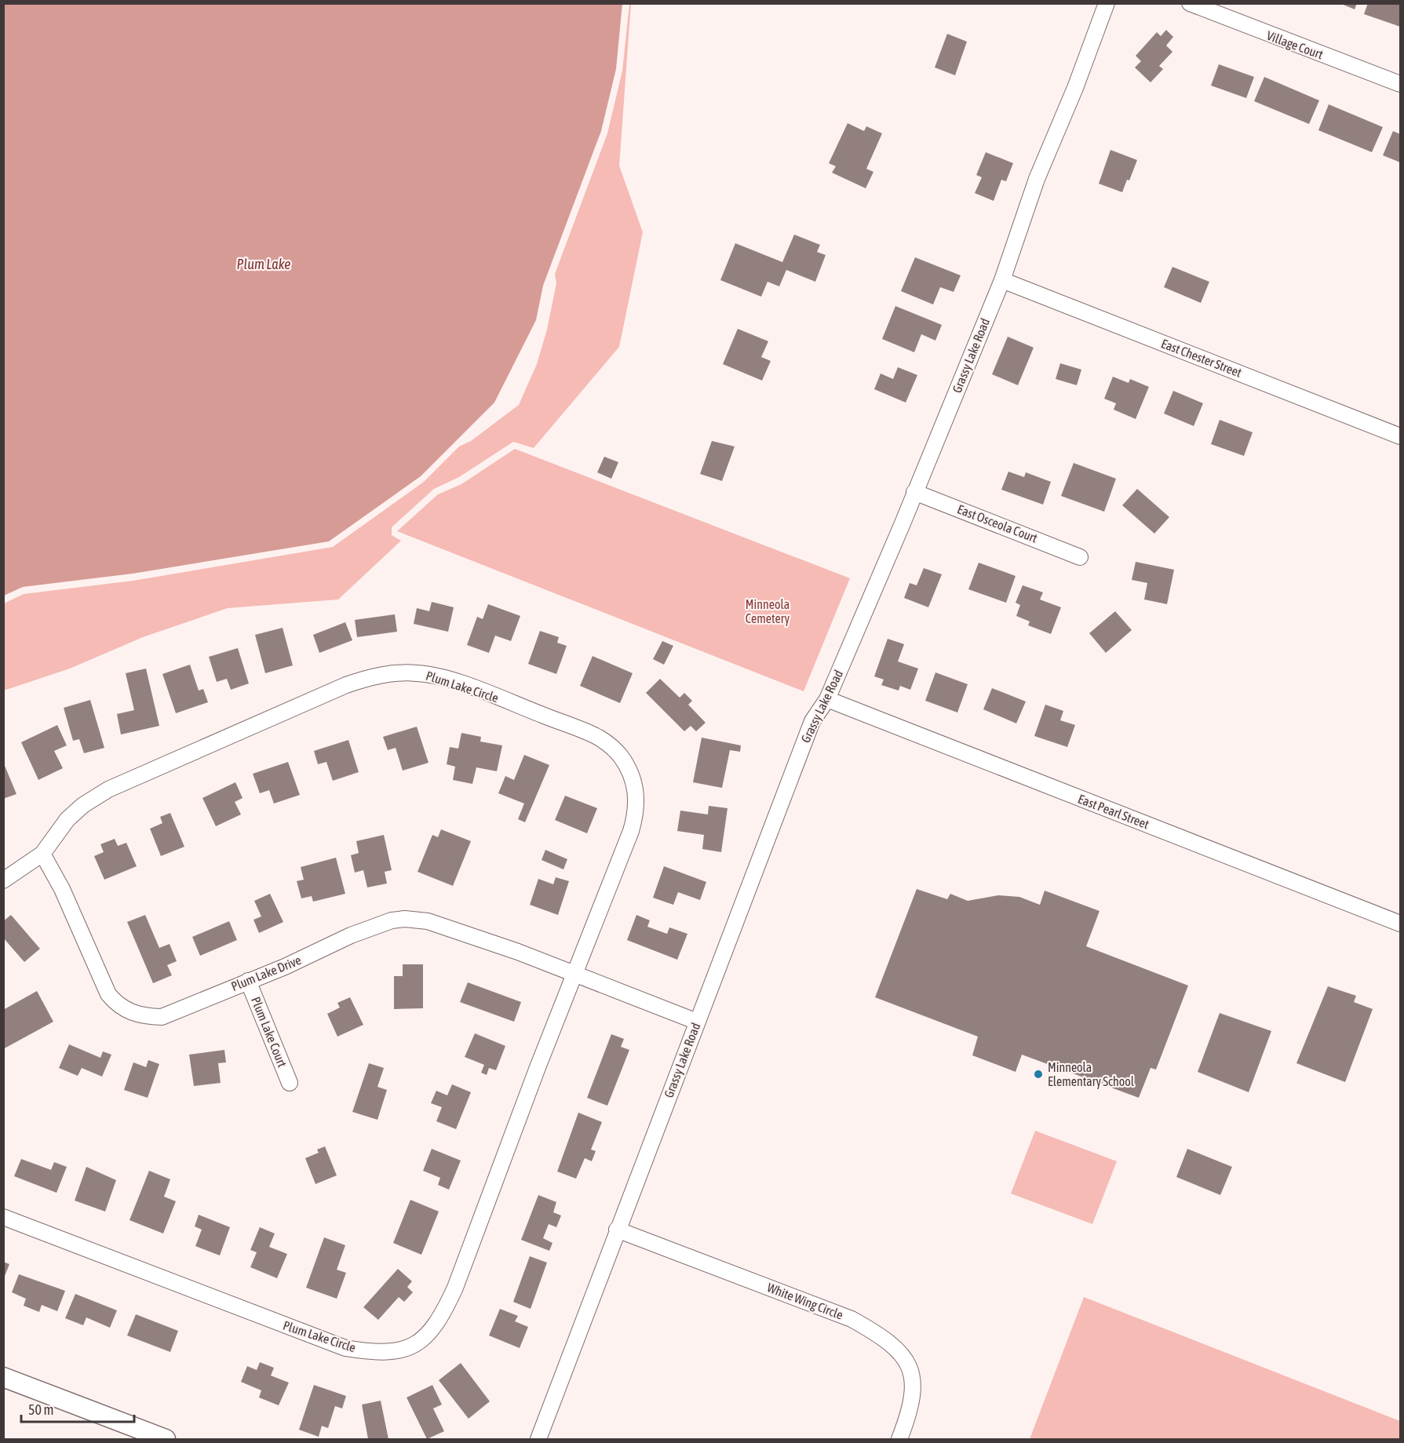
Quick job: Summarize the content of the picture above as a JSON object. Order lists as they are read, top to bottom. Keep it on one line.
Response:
{"streets":{"street":["Village Court","Grassy Lake Road","East Chester Street","East Osceola Court","Plum Lake Circle","East Pearl Street","Plum Lake Drive","Plum Lake Court","White Wing Circle"]},"crossings":[["Grassy Lake Road","East Chester Street"],["Grassy Lake Road","East Osceola Court"],["Grassy Lake Road","East Pearl Street"],["Grassy Lake Road","White Wing Circle"],["Plum Lake Circle","Plum Lake Drive"],["Plum Lake Drive","Plum Lake Court"]],"water":["Plum Lake"],"parks":["Minneola Cemetery"],"places":["Minneola Elementary School"],"scale_bar":"50 m"}
